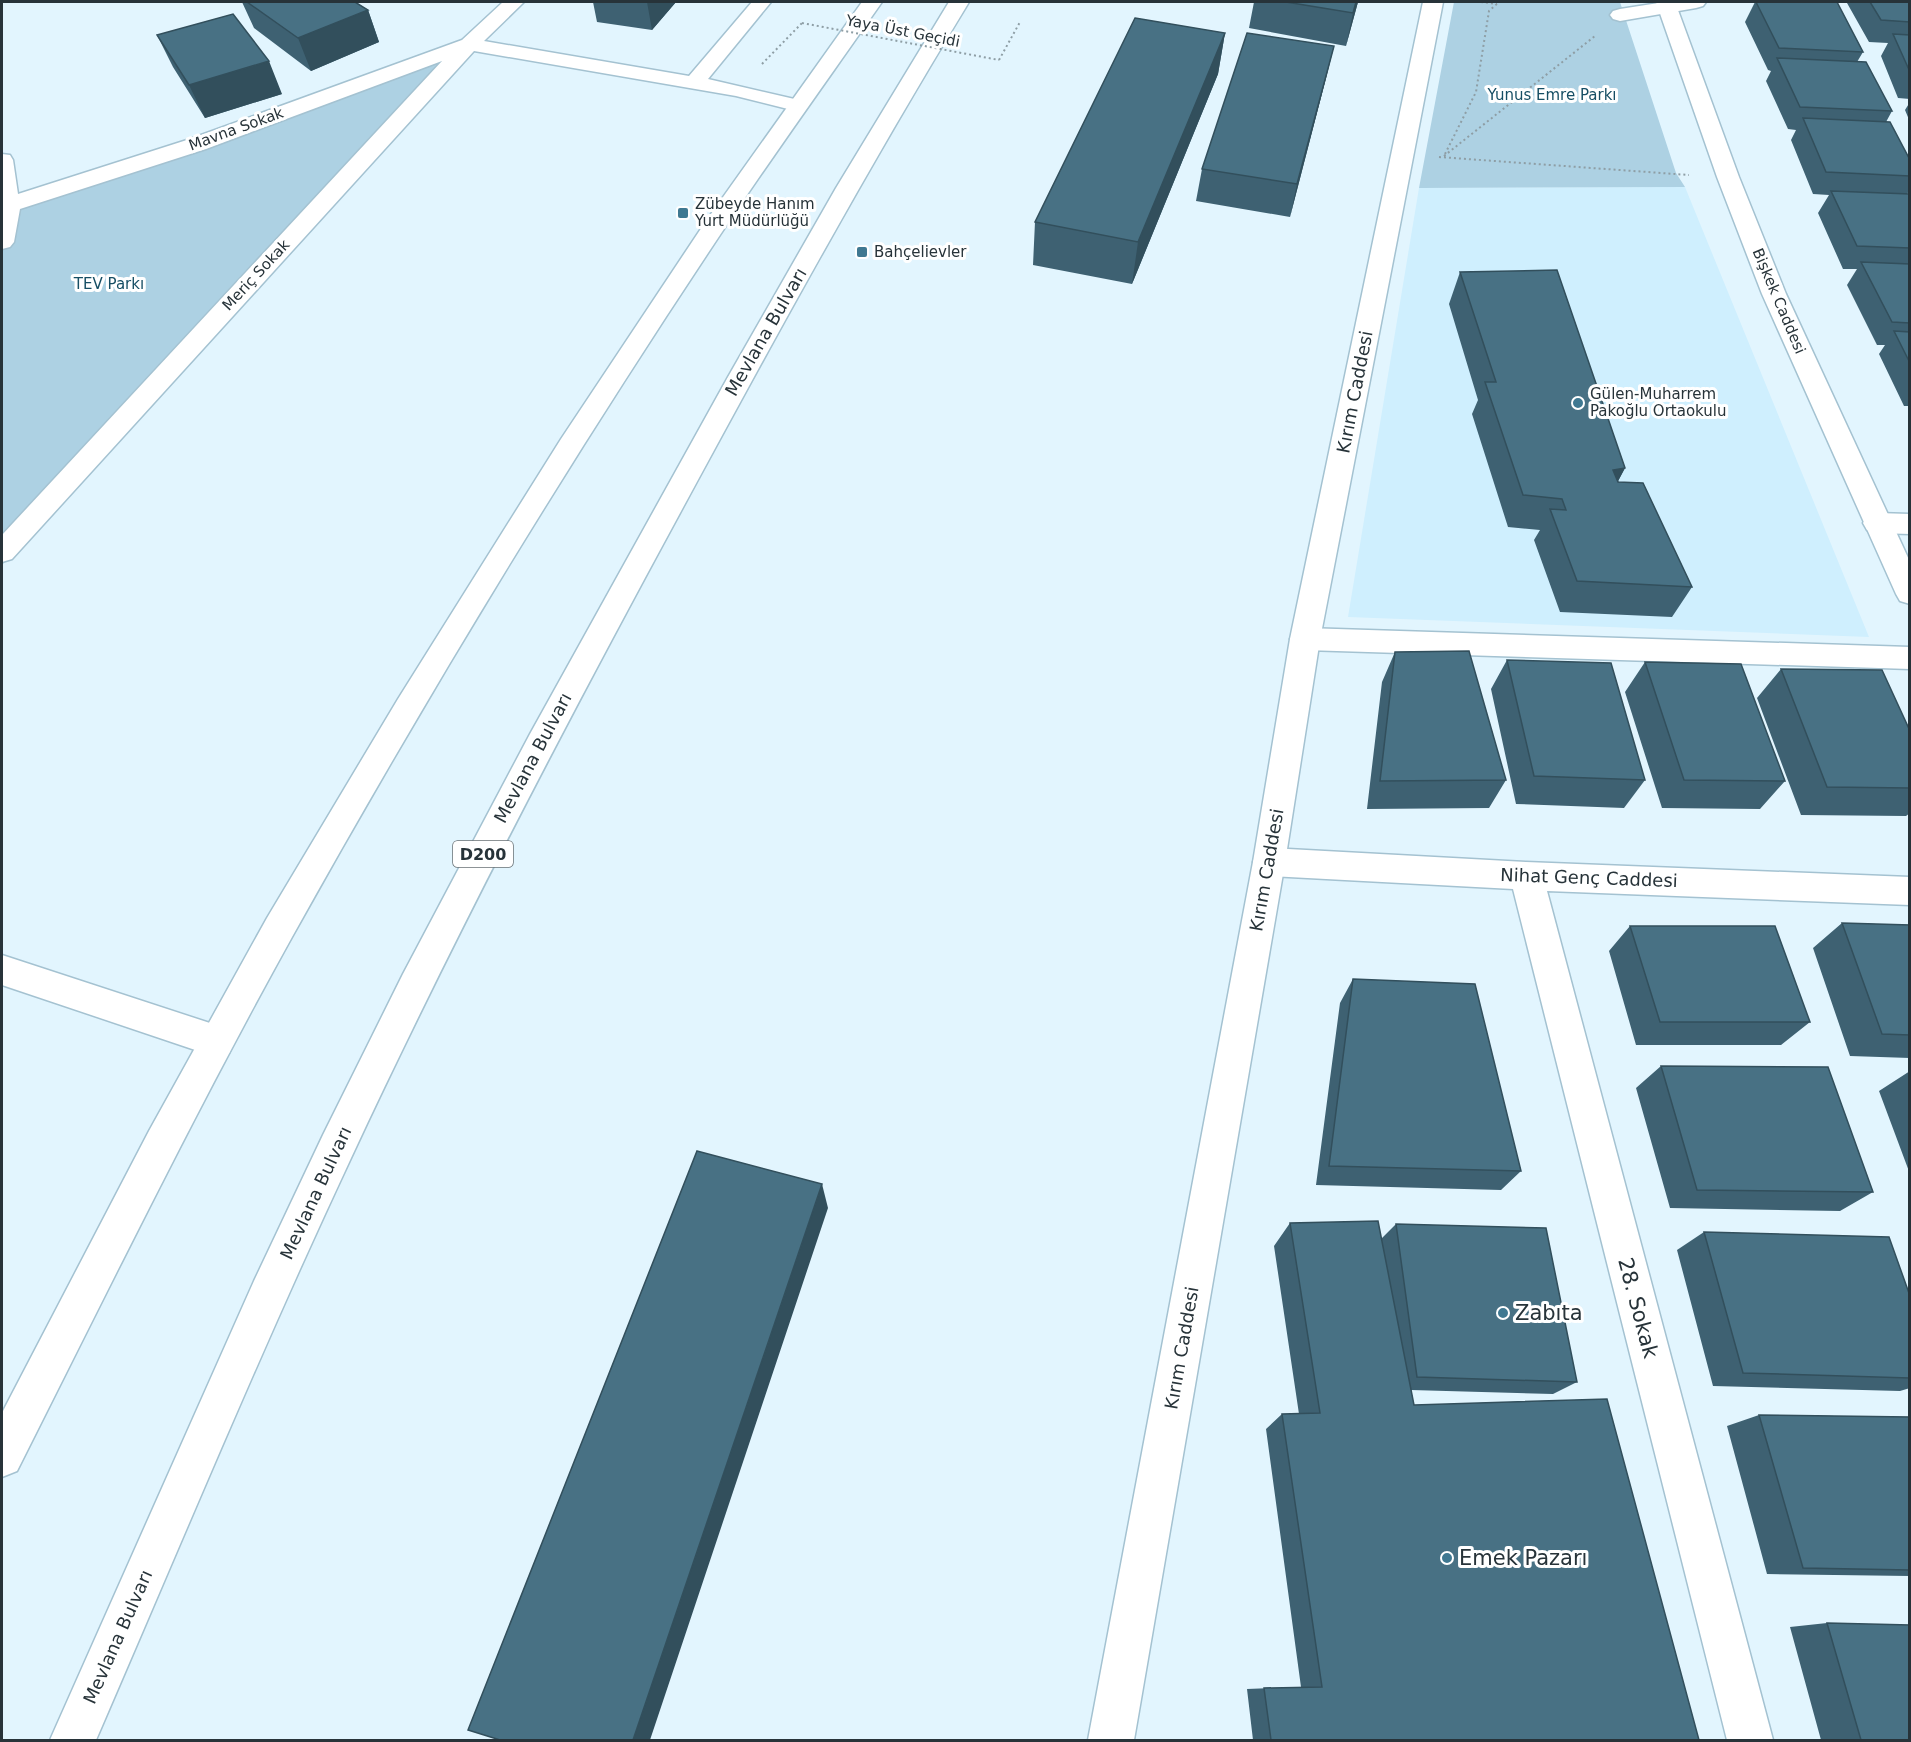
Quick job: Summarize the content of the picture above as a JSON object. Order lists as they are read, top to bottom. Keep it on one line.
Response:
{"streets":{"main road":["Mavna Sokak","Meriç Sokak","Bişkek Caddesi","Mevlana Bulvarı","Kırım Caddesi","D200","Nihat Genç Caddesi","28. Sokak"],"path":["Yaya Üst Geçidi"]},"crossings":[["Mavna Sokak","Meriç Sokak"],["Kırım Caddesi","Nihat Genç Caddesi"],["Nihat Genç Caddesi","28. Sokak"]],"parks":["Yunus Emre Parkı","TEV Parkı"],"places":{"transit":["Zübeyde Hanım Yurt Müdürlüğü","Bahçelievler"],"other":["Gülen-Muharrem Pakoğlu Ortaokulu","Zabıta","Emek Pazarı"]}}
